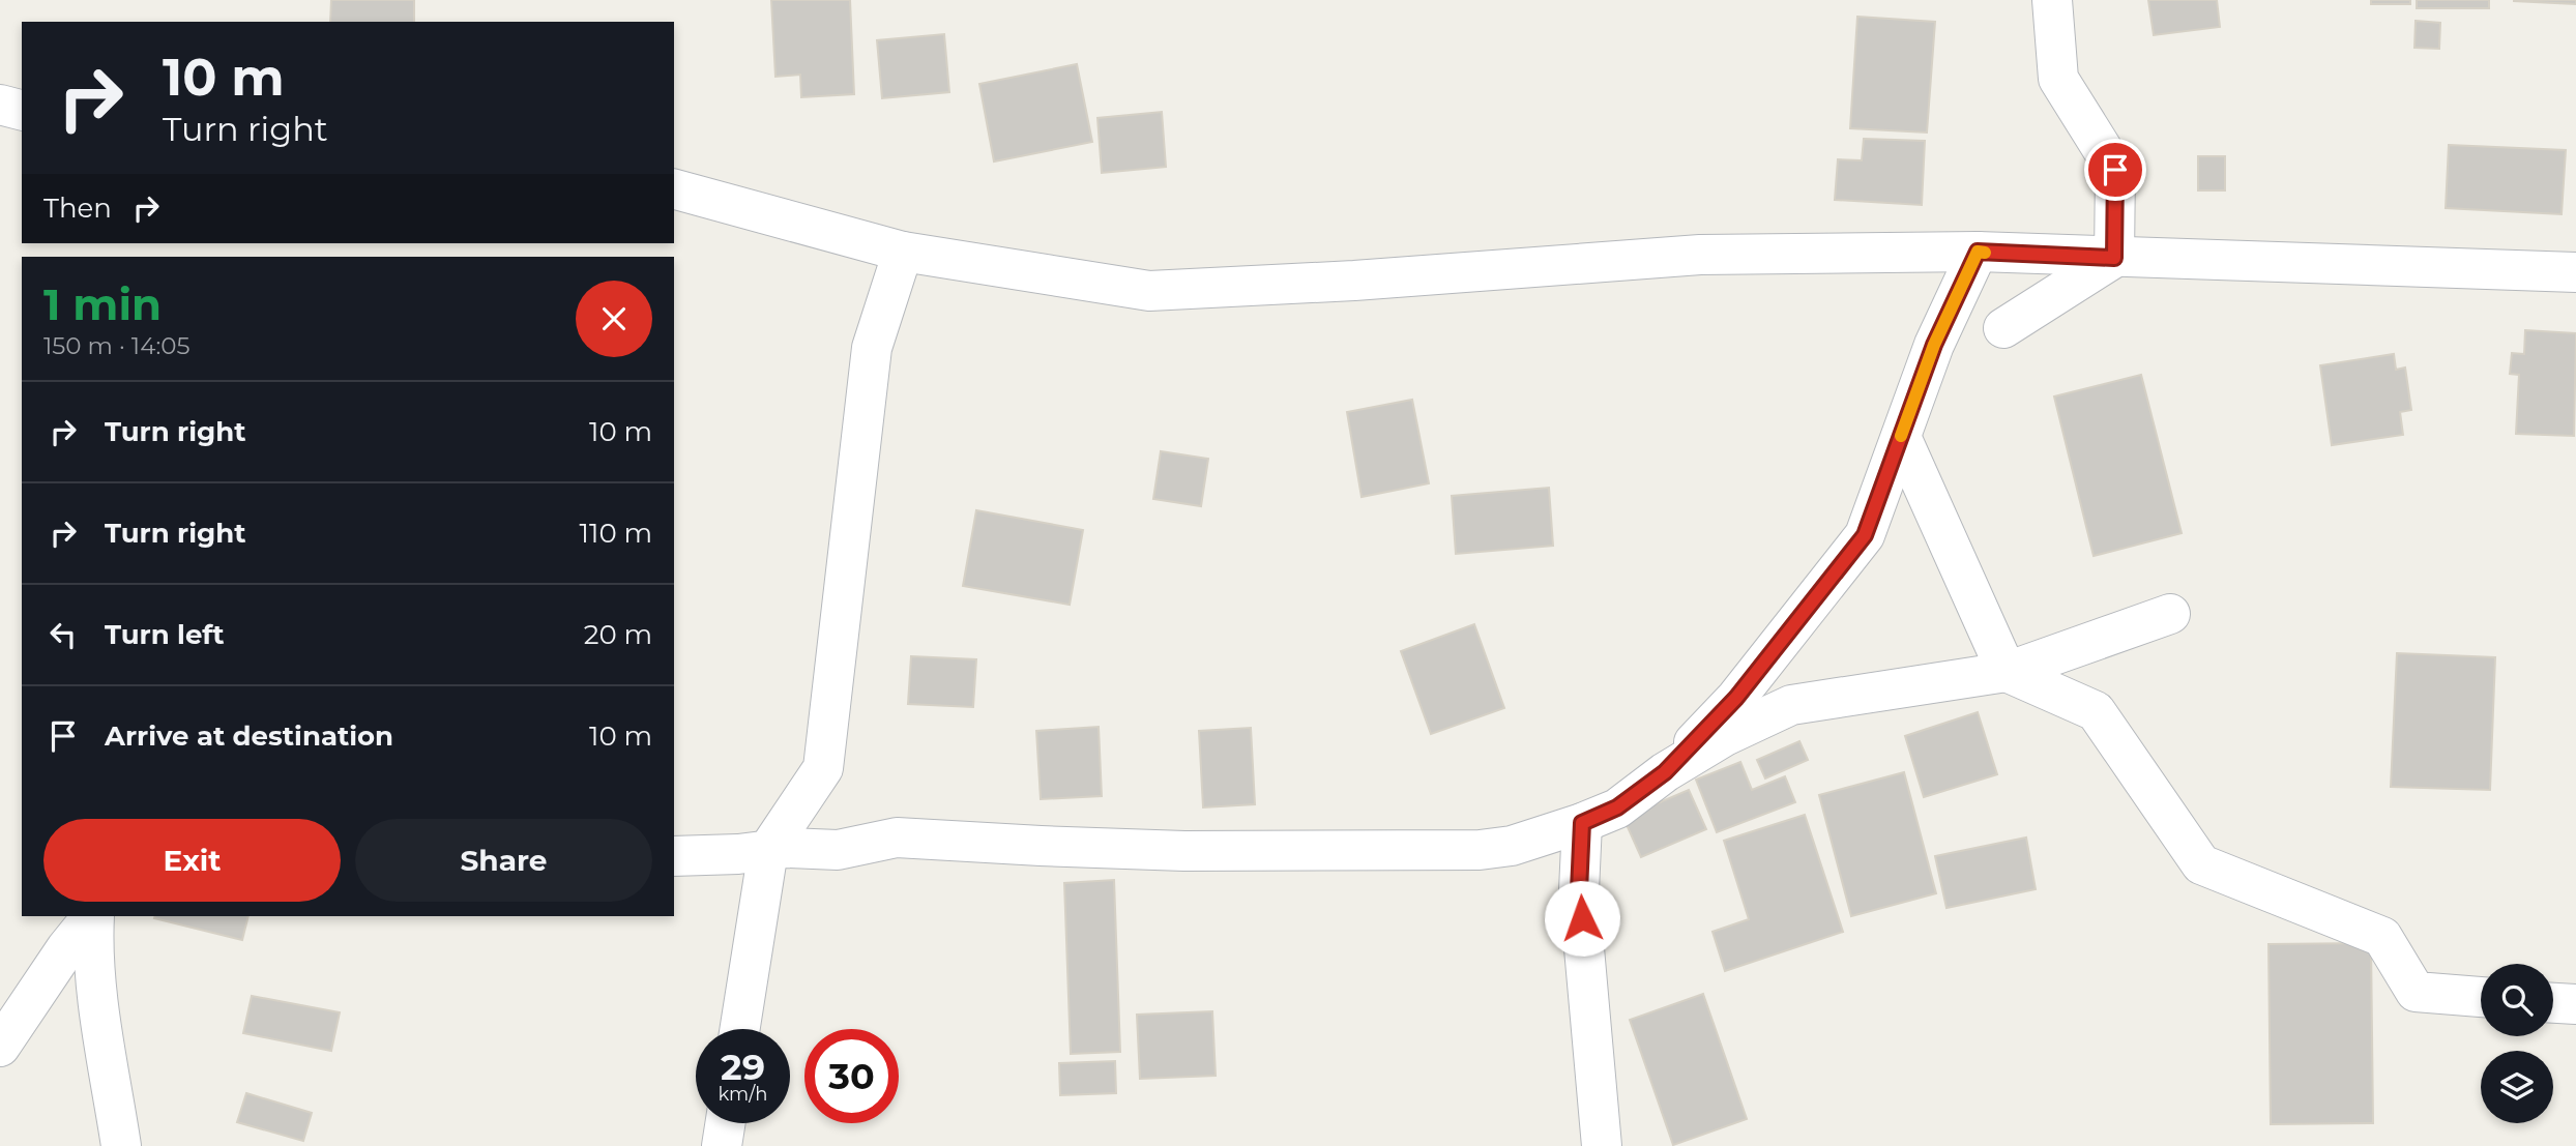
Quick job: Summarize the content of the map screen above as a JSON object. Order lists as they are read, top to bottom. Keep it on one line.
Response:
{"page":{"turn":["10 m","Turn right"],"then":"Then","heading":["1 min","150 m · 14:05"],"list":[{"name":"Turn right","value":"10 m"},{"name":"Turn right","value":"110 m"},{"name":"Turn left","value":"20 m"},{"name":"Arrive at destination","value":"10 m"}],"buttons":["Exit","Share"],"speed":"29 km/h","limit":"30"}}
